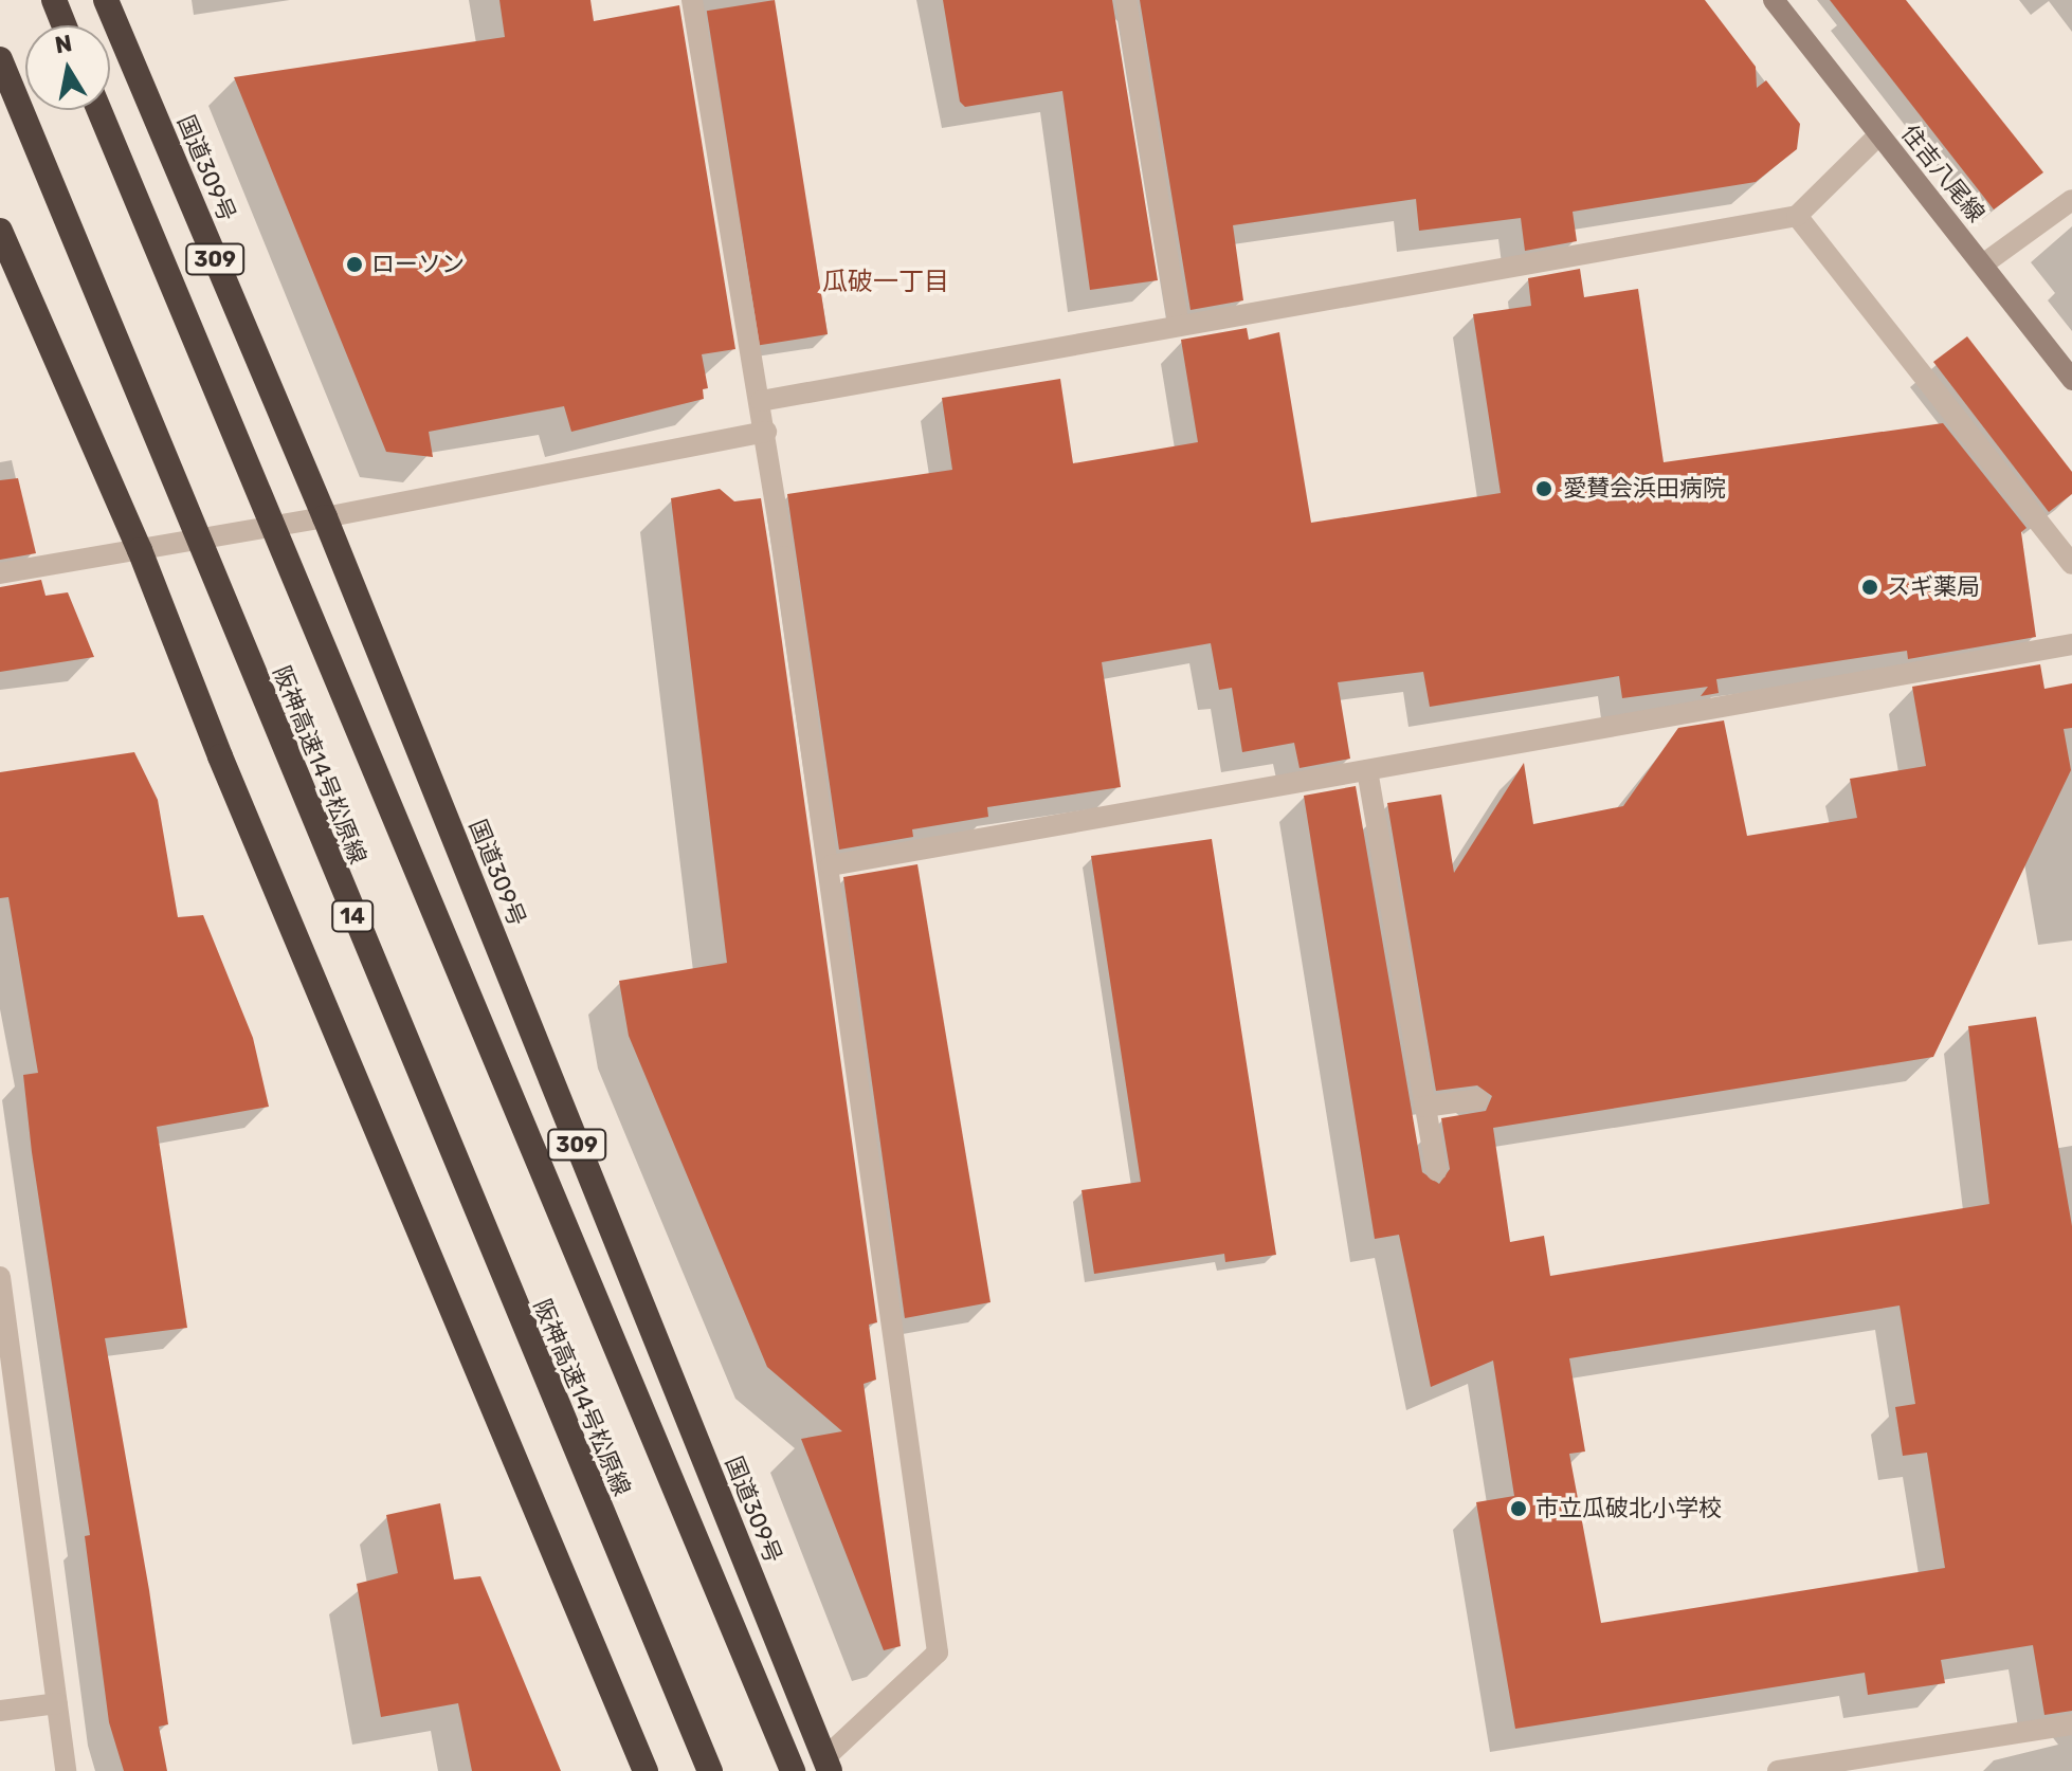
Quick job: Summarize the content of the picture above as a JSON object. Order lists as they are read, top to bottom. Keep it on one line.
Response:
{"streets":{"highway":["国道309号","309","阪神高速14号松原線","14"],"main road":["住吉八尾線"]},"districts":["瓜破一丁目"],"places":["ローソン","愛賛会浜田病院","スギ薬局","市立瓜破北小学校"],"north":"top"}
